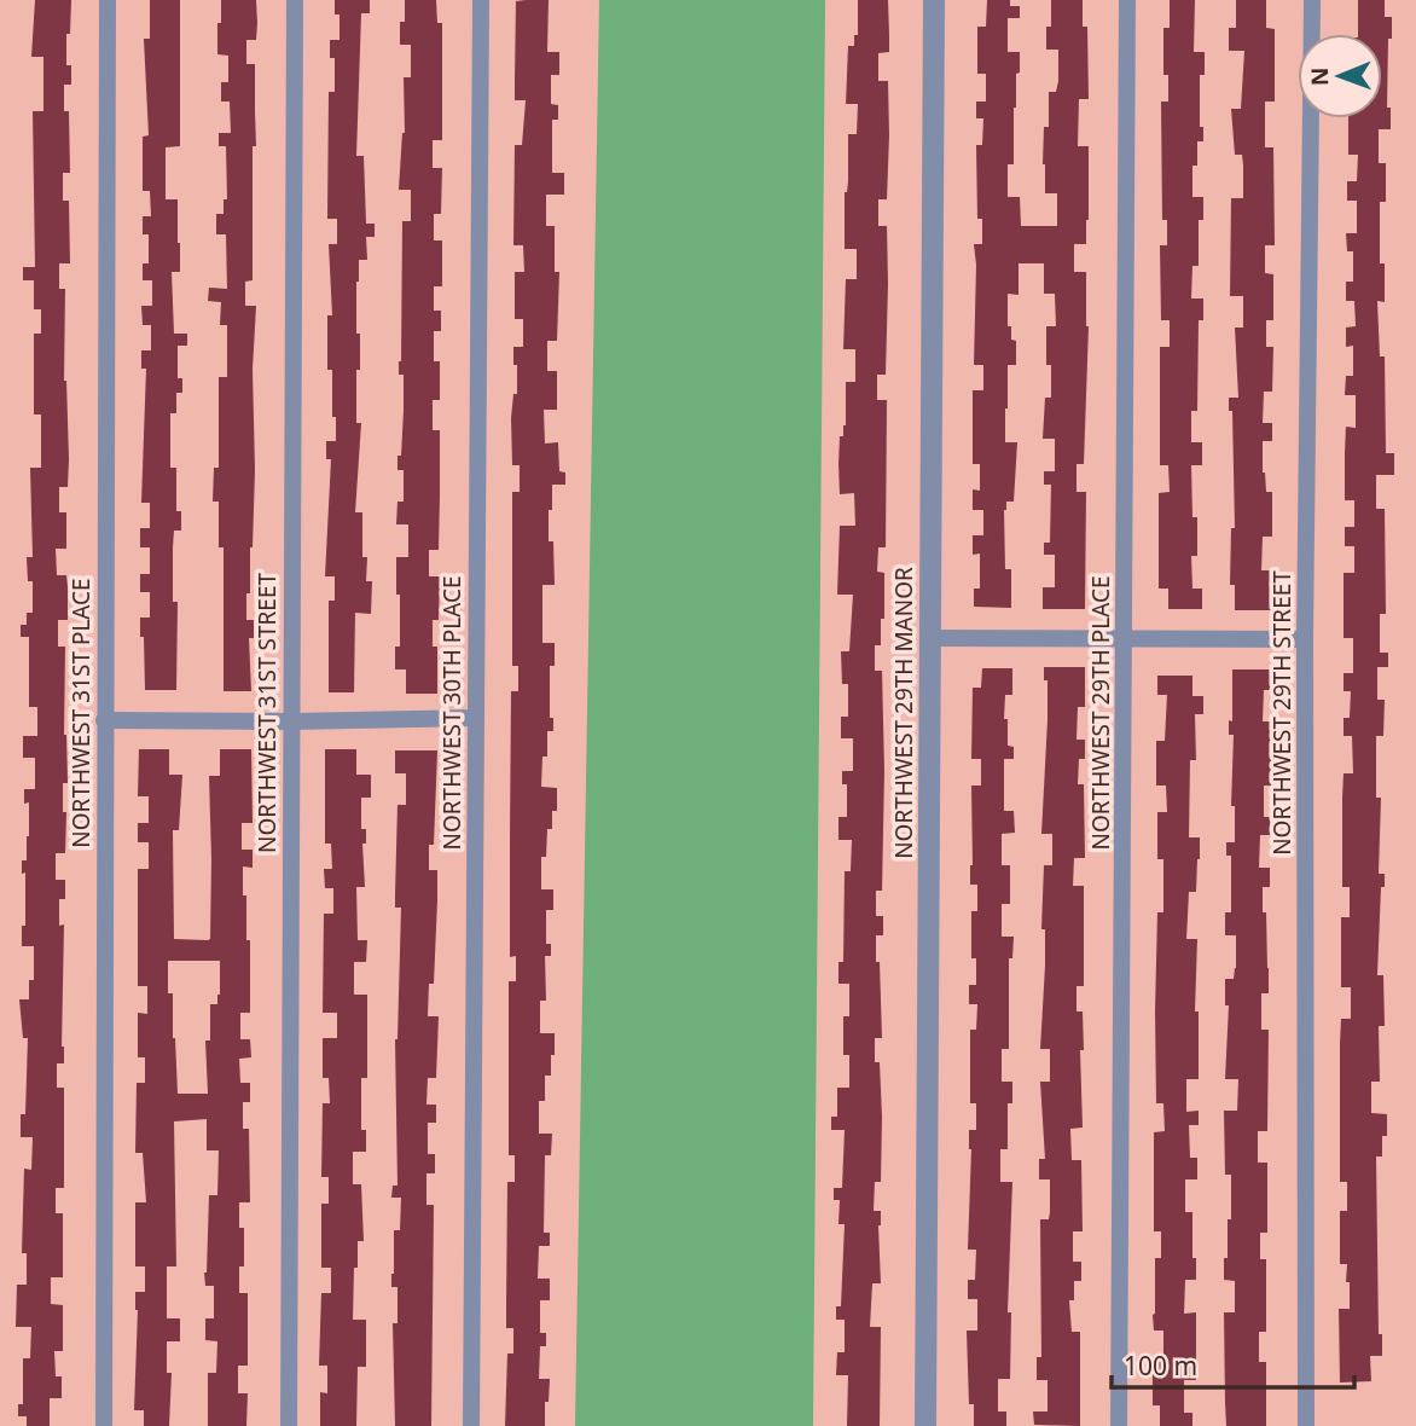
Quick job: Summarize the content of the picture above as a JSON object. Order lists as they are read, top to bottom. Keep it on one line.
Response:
{"streets":{"street":["NORTHWEST 31ST PLACE","NORTHWEST 31ST STREET","NORTHWEST 30TH PLACE","NORTHWEST 29TH MANOR","NORTHWEST 29TH PLACE","NORTHWEST 29TH STREET"]},"scale_bar":"100 m","north":"left"}
